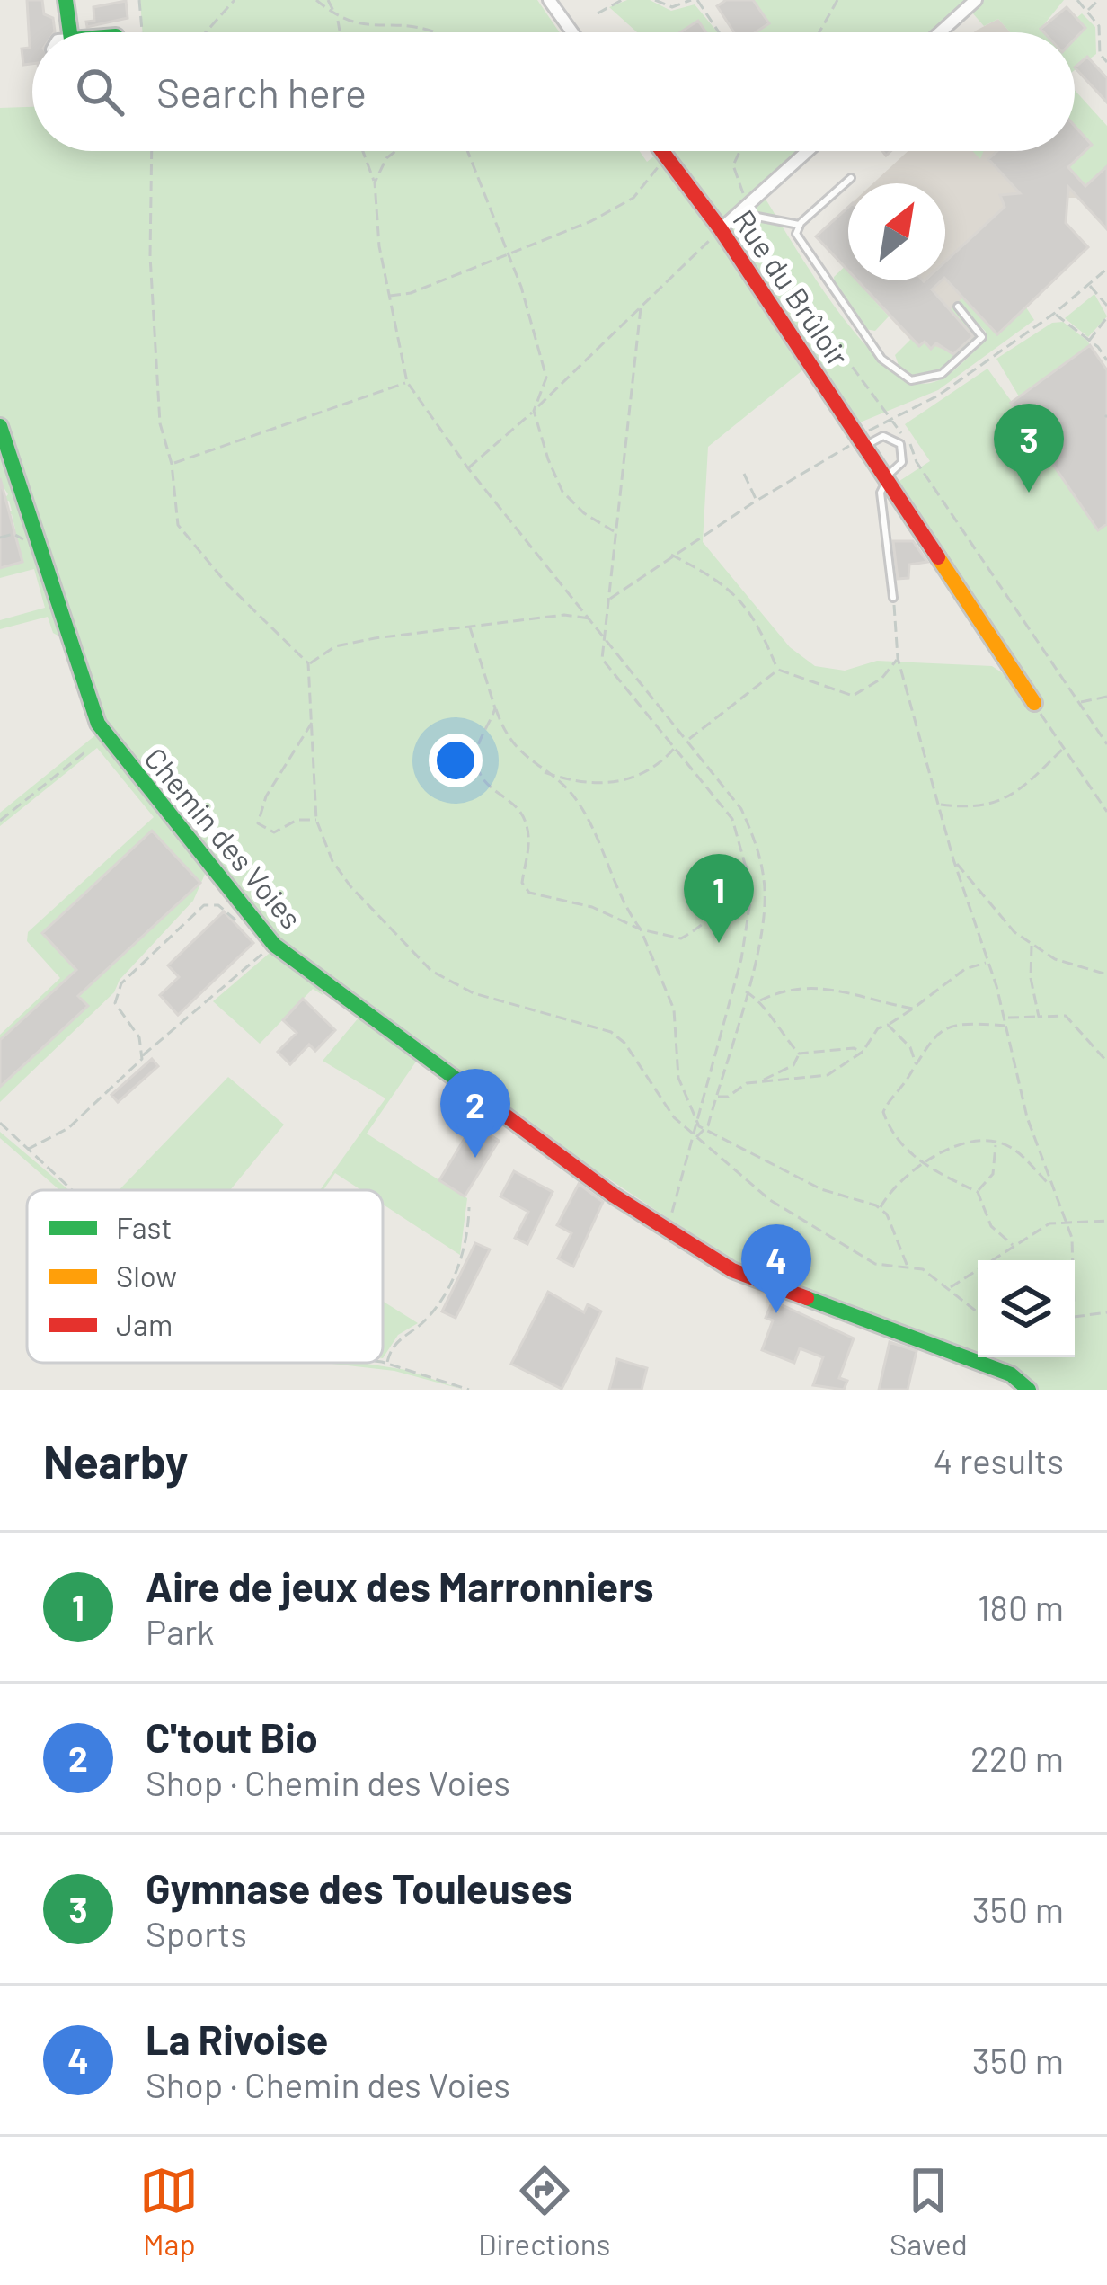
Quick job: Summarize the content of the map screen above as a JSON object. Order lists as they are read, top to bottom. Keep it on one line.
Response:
{"streets":{"street":["Rue du Brûloir","Chemin des Voies"]},"legend":["Fast","Slow","Jam"],"north":"top right","page":{"search":"Search here","pins":["3","1","2","4"],"heading":["Nearby","4 results"],"list":[{"mark":"1","name":"Aire de jeux des Marronniers","note":"Park","value":"180 m"},{"mark":"2","name":"C'tout Bio","note":"Shop · Chemin des Voies","value":"220 m"},{"mark":"3","name":"Gymnase des Touleuses","note":"Sports","value":"350 m"},{"mark":"4","name":"La Rivoise","note":"Shop · Chemin des Voies","value":"350 m"}],"nav":["Map","Directions","Saved"]}}
